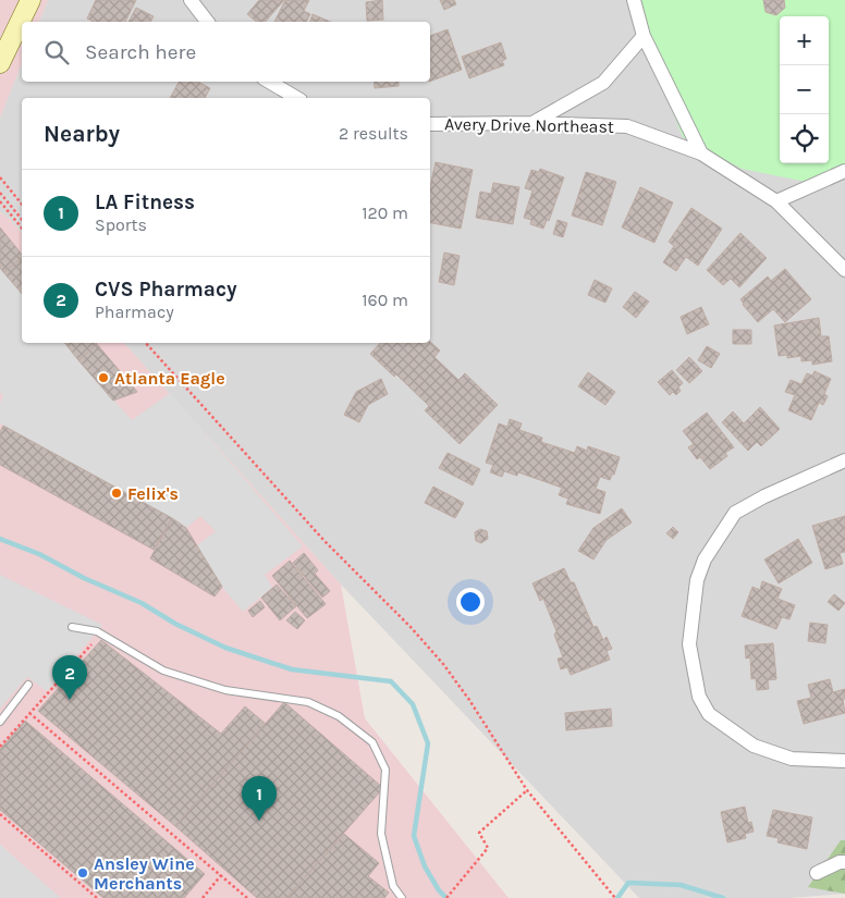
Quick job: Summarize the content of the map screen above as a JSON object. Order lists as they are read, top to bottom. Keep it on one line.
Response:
{"streets":{"street":["Avery Drive Northeast"]},"places":["Atlanta Eagle","Felix's","Ansley Wine Merchants"],"page":{"map_buttons":["+","−"],"search":"Search here","heading":["Nearby","2 results"],"list":[{"mark":"1","name":"LA Fitness","note":"Sports","value":"120 m"},{"mark":"2","name":"CVS Pharmacy","note":"Pharmacy","value":"160 m"}],"pins":["2","1"]}}
